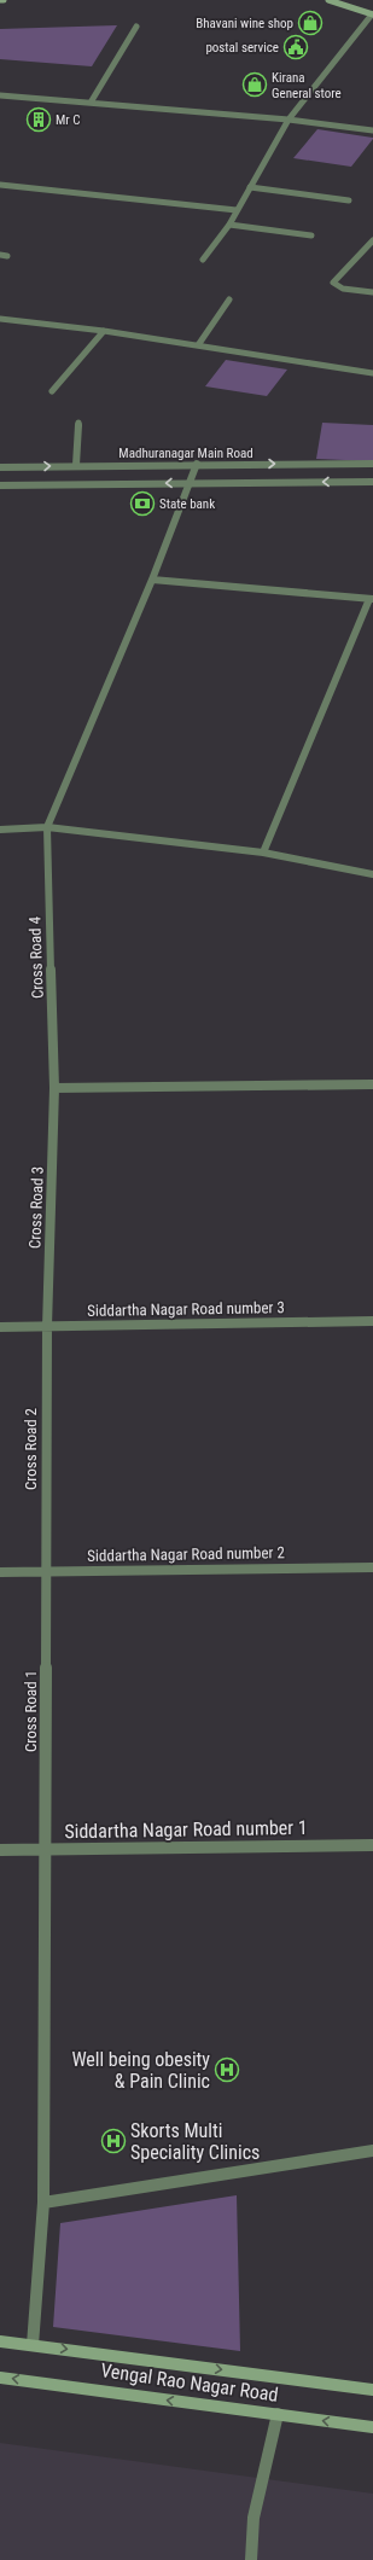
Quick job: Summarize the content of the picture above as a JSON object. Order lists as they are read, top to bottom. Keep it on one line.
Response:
{"streets":{"main road":["Vengal Rao Nagar Road"],"street":["Madhuranagar Main Road","Cross Road 4","Cross Road 3","Siddartha Nagar Road number 3","Cross Road 2","Siddartha Nagar Road number 2","Cross Road 1","Siddartha Nagar Road number 1"]},"crossings":[["Cross Road 4","Cross Road 3"],["Cross Road 3","Siddartha Nagar Road number 3"],["Cross Road 3","Cross Road 2"],["Siddartha Nagar Road number 3","Cross Road 2"],["Cross Road 2","Siddartha Nagar Road number 2"],["Cross Road 2","Cross Road 1"],["Siddartha Nagar Road number 2","Cross Road 1"],["Cross Road 1","Siddartha Nagar Road number 1"],["Cross Road 1","Vengal Rao Nagar Road"]],"places":{"shop":["Bhavani wine shop","Kirana General store"],"public building":["postal service"],"building":["Mr C"],"bank":["State bank"],"hospital":["Well being obesity & Pain Clinic","Skorts Multi Speciality Clinics"]}}
